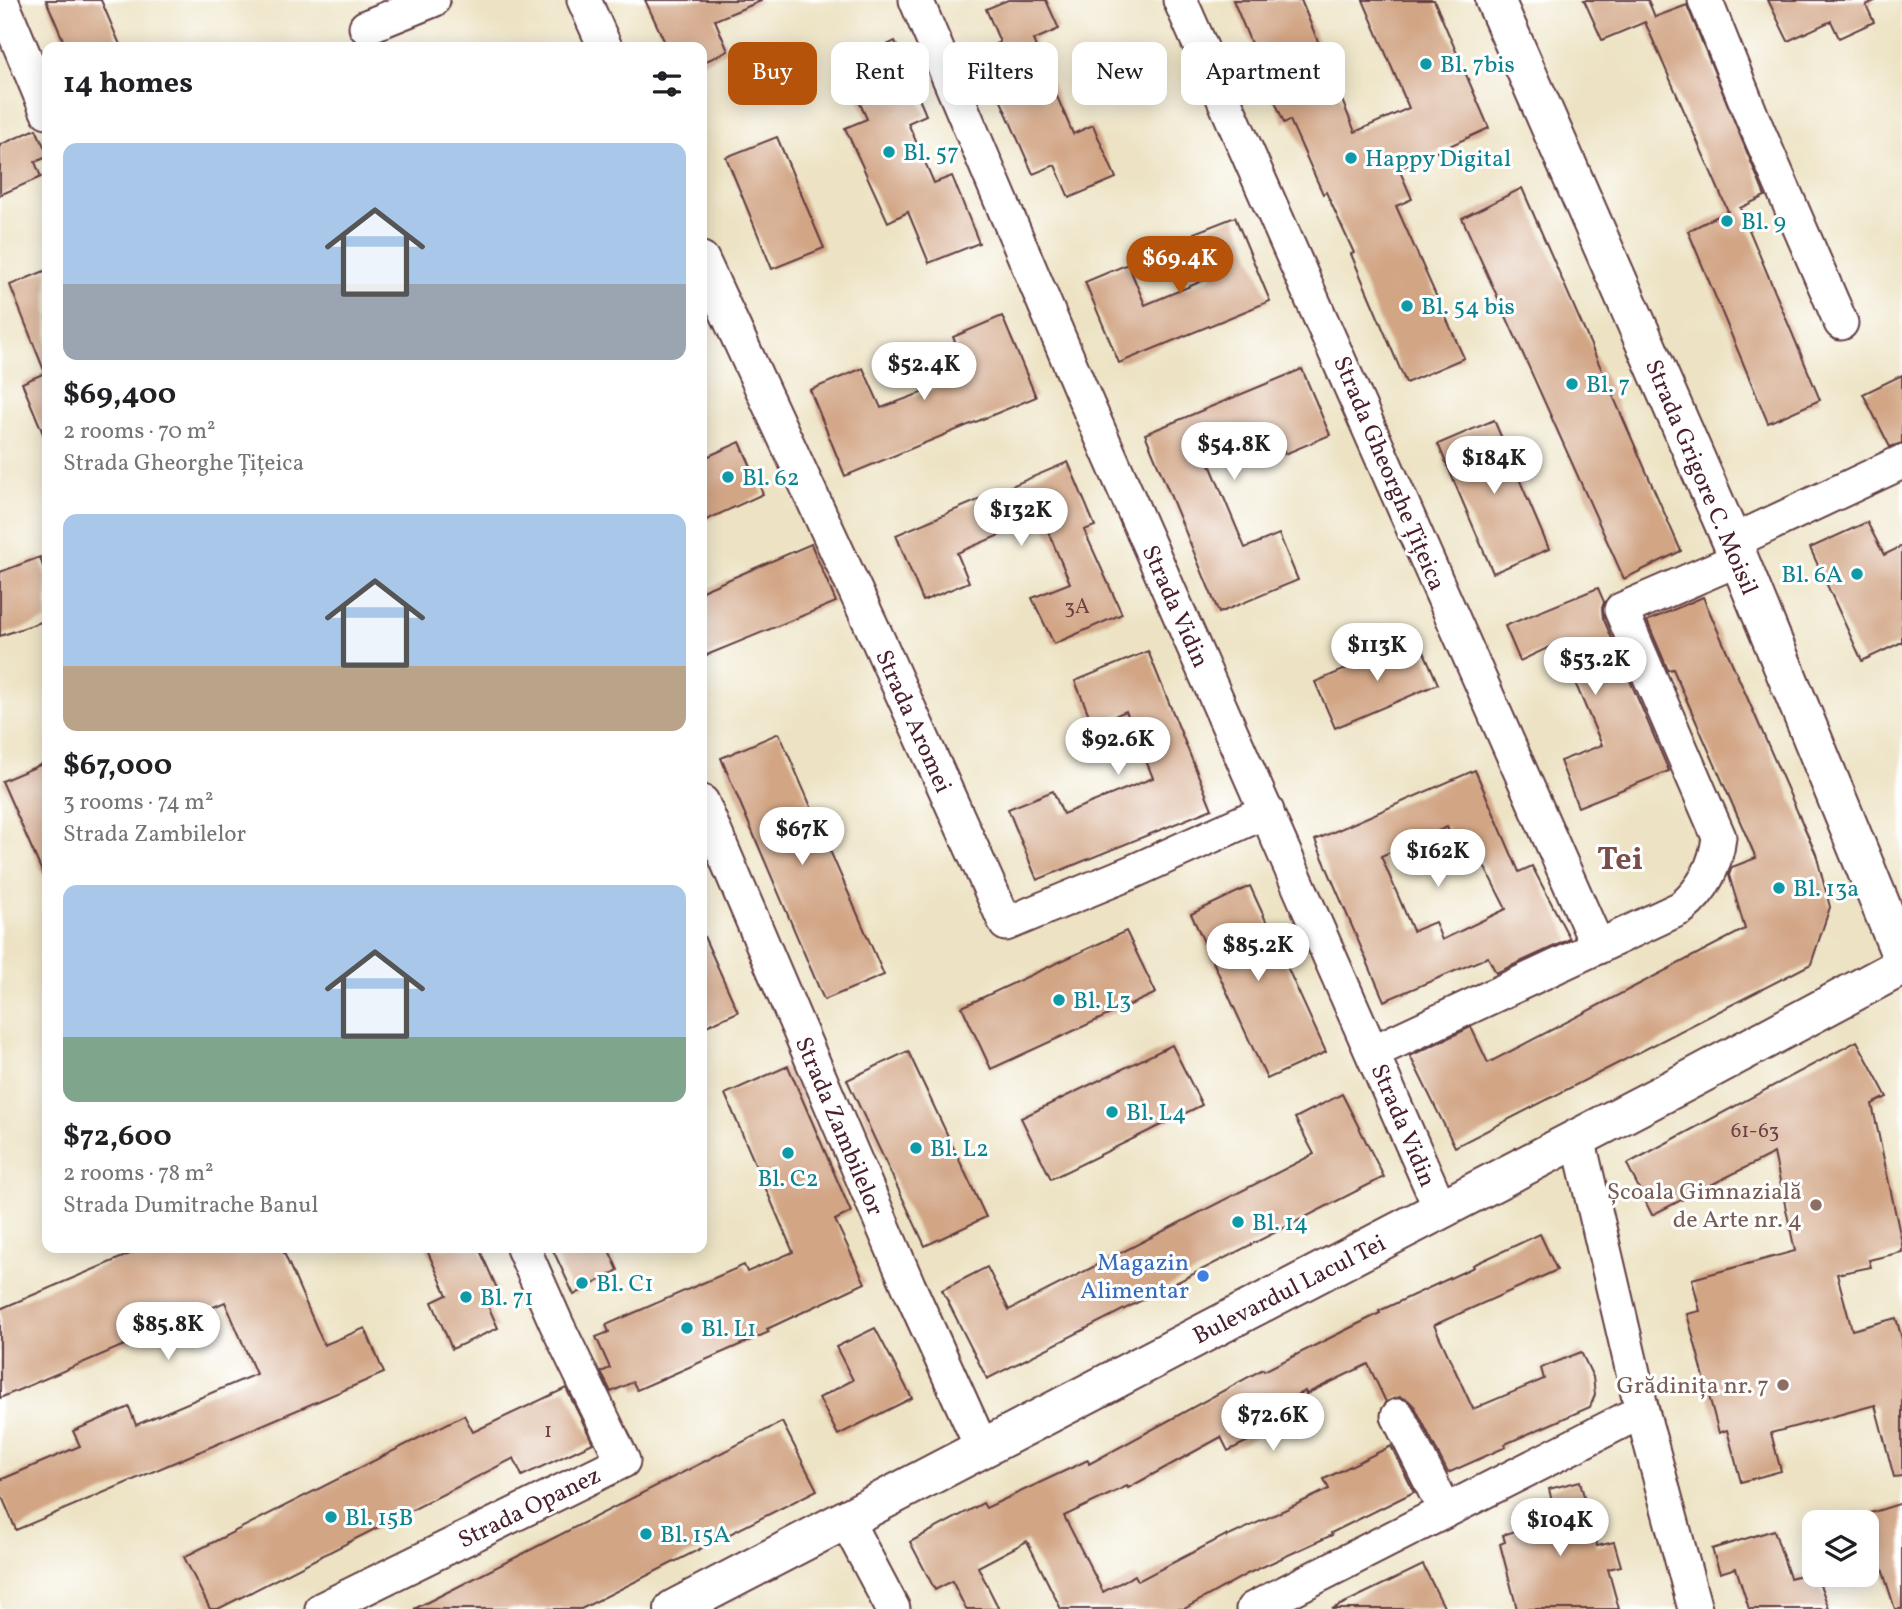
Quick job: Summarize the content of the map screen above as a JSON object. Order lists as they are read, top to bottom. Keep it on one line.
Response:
{"streets":{"main road":["Strada Grigore C. Moisil","Bulevardul Lacul Tei"],"street":["Strada Gheorghe Țițeica","Strada Vidin","Strada Aromei","Strada Zambilelor","Strada Opanez"]},"crossings":[["Strada Vidin","Strada Aromei"],["Strada Vidin","Bulevardul Lacul Tei"],["Strada Zambilelor","Bulevardul Lacul Tei"]],"districts":["Tei"],"places":["Bl. 7bis","Bl. 57","Happy Digital","Bl. 9","Bl. 54 bis","Bl. 7","Bl. 62","Bl. 6A","Bl. 13a","Bl. L3","Bl. L4","Bl. L2","Bl. C2","Școala Gimnazială de Arte nr. 4","Bl. 14","Magazin Alimentar","Bl. C1","Bl. 71","Bl. L1","Grădinița nr. 7","Bl. 15B","Bl. 15A"],"house_numbers":["3A","61-63","1"],"page":{"chip":["Buy","Rent","Filters","New","Apartment"],"heading":"14 homes","list":[{"name":"$69,400","note":"2 rooms · 70 m² · Strada Gheorghe Țițeica"},{"name":"$67,000","note":"3 rooms · 74 m² · Strada Zambilelor"},{"name":"$72,600","note":"2 rooms · 78 m² · Strada Dumitrache Banul"}],"price":["$69.4K","$52.4K","$54.8K","$184K","$132K","$113K","$53.2K","$92.6K","$67K","$162K","$85.2K","$85.8K","$72.6K","$104K"]}}
